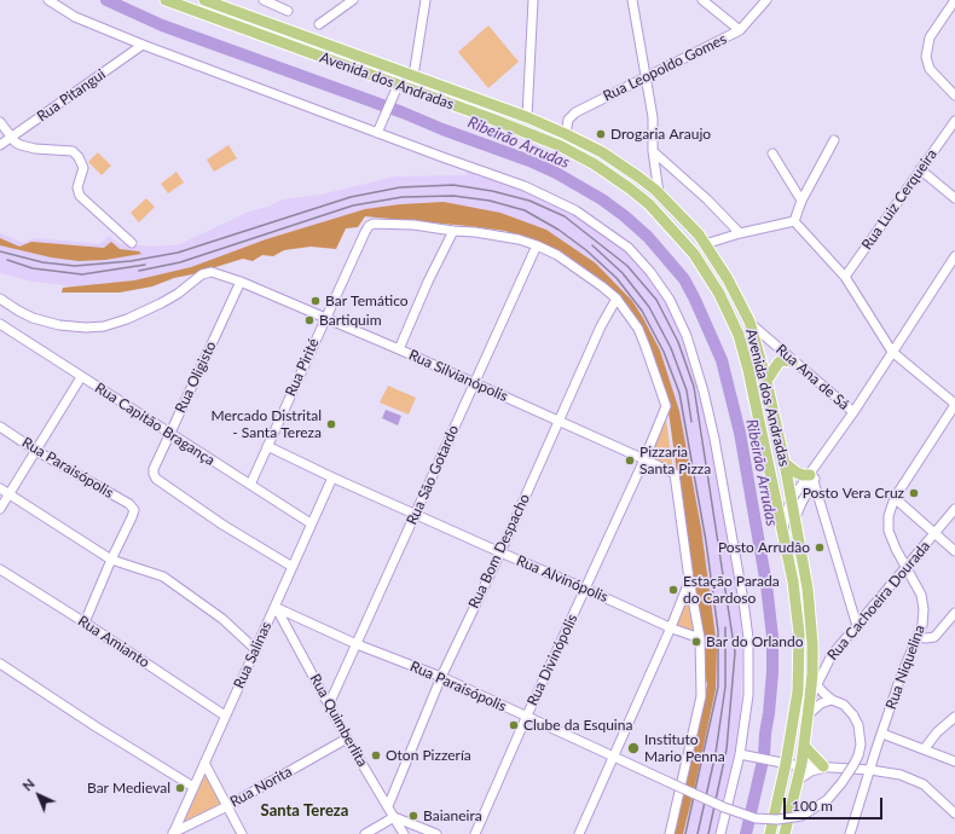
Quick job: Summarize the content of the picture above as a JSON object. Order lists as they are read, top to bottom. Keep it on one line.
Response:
{"streets":{"main road":["Avenida dos Andradas"],"street":["Rua Leopoldo Gomes","Rua Pitangui","Rua Luiz Cerqueira","Rua Pirité","Rua Silvianópolis","Rua Oligisto","Rua Ana de Sá","Rua Capitão Bragança","Rua Paraisópolis","Rua São Gotardo","Rua Bom Despacho","Rua Alvinópolis","Rua Cachoeira Dourada","Rua Amianto","Rua Salinas","Rua Divinópolis","Rua Niquelina","Rua Quimberlita","Rua Norita"]},"crossings":[["Rua Leopoldo Gomes","Avenida dos Andradas"],["Avenida dos Andradas","Rua Ana de Sá"],["Avenida dos Andradas","Rua Cachoeira Dourada"],["Rua Pirité","Rua Silvianópolis"],["Rua Pirité","Rua Capitão Bragança"],["Rua Pirité","Rua Alvinópolis"],["Rua Silvianópolis","Rua Oligisto"],["Rua Silvianópolis","Rua São Gotardo"],["Rua Silvianópolis","Rua Bom Despacho"],["Rua Silvianópolis","Rua Divinópolis"],["Rua Oligisto","Rua Capitão Bragança"],["Rua Oligisto","Rua Salinas"],["Rua Capitão Bragança","Rua Salinas"],["Rua Paraisópolis","Rua São Gotardo"],["Rua Paraisópolis","Rua Bom Despacho"],["Rua Paraisópolis","Rua Salinas"],["Rua Paraisópolis","Rua Divinópolis"],["Rua Paraisópolis","Rua Quimberlita"],["Rua São Gotardo","Rua Alvinópolis"],["Rua São Gotardo","Rua Quimberlita"],["Rua Bom Despacho","Rua Alvinópolis"],["Rua Bom Despacho","Rua Divinópolis"],["Rua Bom Despacho","Rua Quimberlita"],["Rua Alvinópolis","Rua Salinas"],["Rua Alvinópolis","Rua Divinópolis"],["Rua Cachoeira Dourada","Rua Niquelina"],["Rua Amianto","Rua Salinas"],["Rua Salinas","Rua Quimberlita"],["Rua Salinas","Rua Norita"],["Rua Quimberlita","Rua Norita"]],"districts":["Santa Tereza"],"water":["Ribeirão Arrudas"],"places":["Drogaria Araujo","Bar Temático","Bartiquim","Mercado Distrital - Santa Tereza","Pizzaria Santa Pizza","Posto Vera Cruz","Posto Arrudâo","Estação Parada do Cardoso","Bar do Orlando","Clube da Esquina","Instituto Mario Penna","Oton Pizzería","Bar Medieval","Baianeira"],"scale_bar":"100 m","north":"top left"}
